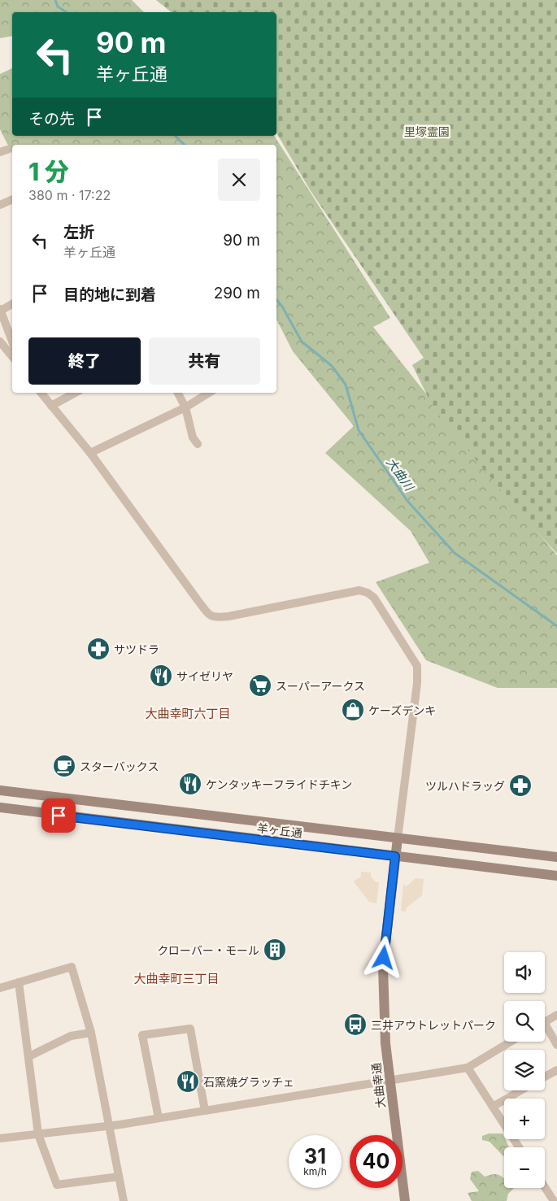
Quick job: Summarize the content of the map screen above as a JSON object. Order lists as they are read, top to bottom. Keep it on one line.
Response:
{"streets":{"main road":["羊ヶ丘通","大曲幸通"]},"crossings":[["羊ヶ丘通","大曲幸通"]],"districts":["大曲幸町六丁目","大曲幸町三丁目"],"water":["大曲川"],"parks":["里塚霊園"],"places":{"pharmacy":["サツドラ","ツルハドラッグ"],"restaurant":["サイゼリヤ","ケンタッキーフライドチキン","石窯焼グラッチェ"],"supermarket":["スーパーアークス"],"shop":["ケーズデンキ"],"cafe":["スターバックス"],"building":["クローバー・モール"],"bus stop":["三井アウトレットパーク"]},"page":{"turn":["90 m","羊ヶ丘通"],"then":"その先","heading":["1 分","380 m · 17:22"],"list":[{"name":"左折","note":"羊ヶ丘通","value":"90 m"},{"name":"目的地に到着","value":"290 m"}],"buttons":["終了","共有"],"map_buttons":["+","−"],"speed":"31 km/h","limit":"40"}}
